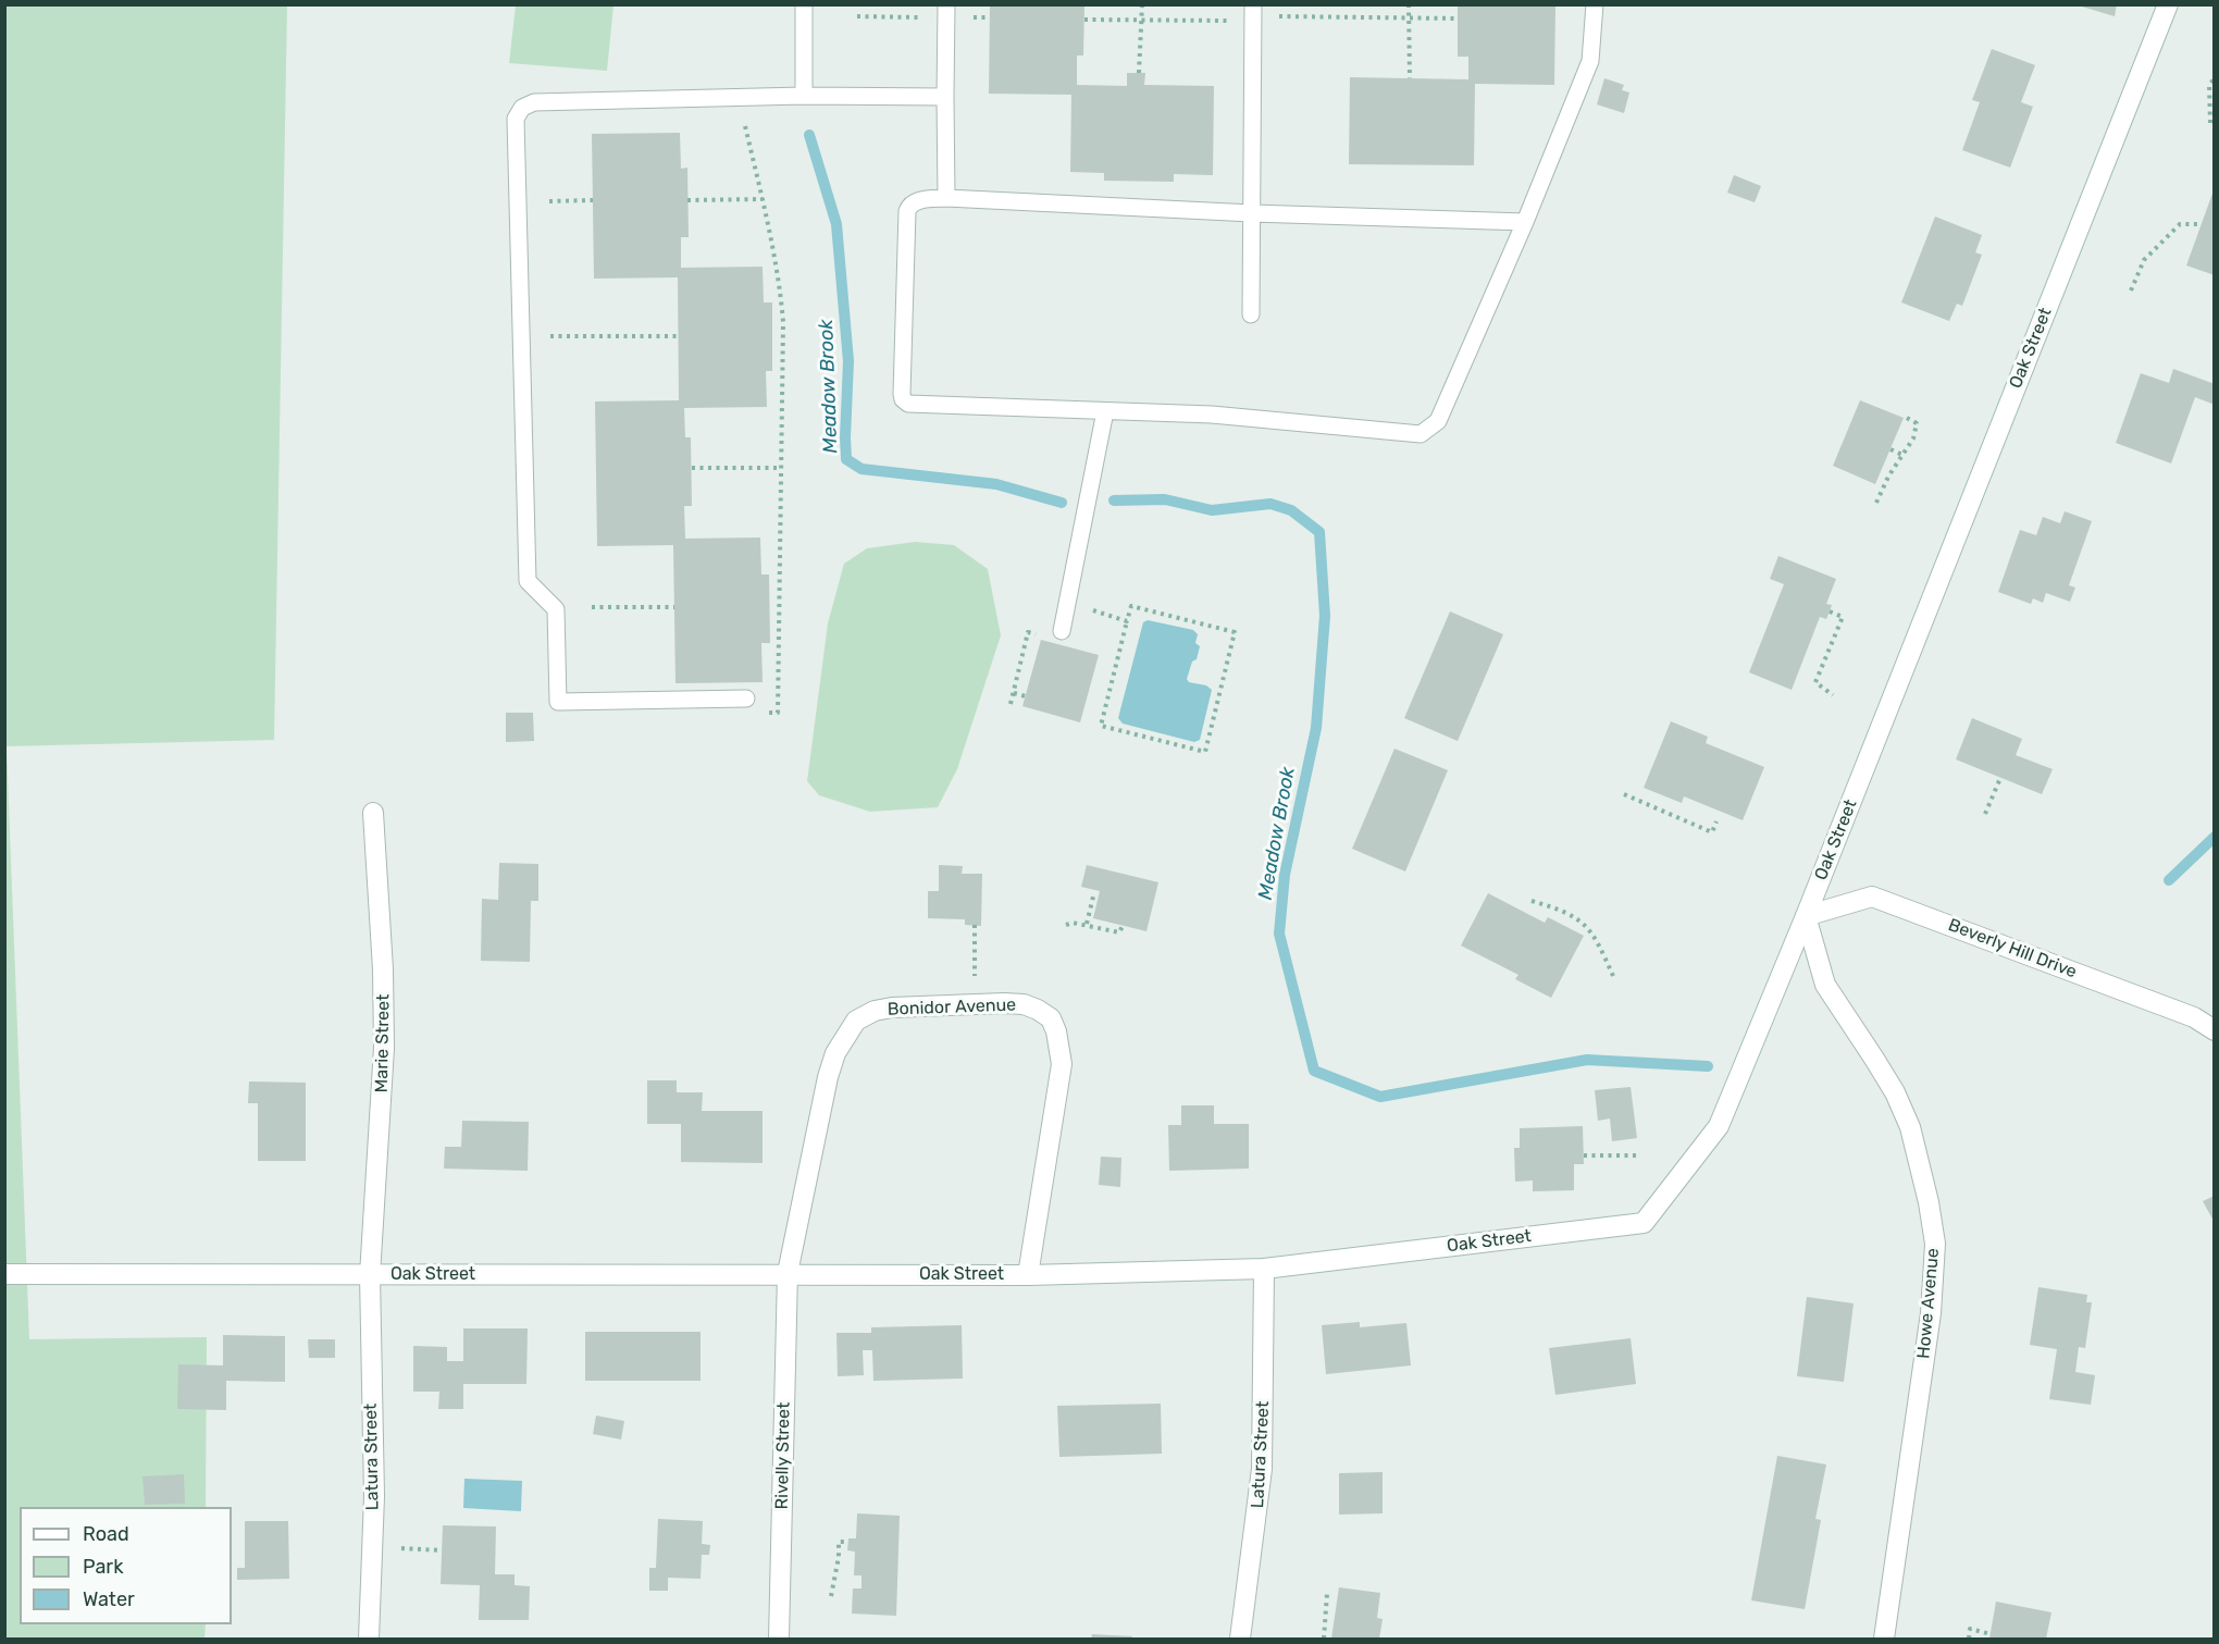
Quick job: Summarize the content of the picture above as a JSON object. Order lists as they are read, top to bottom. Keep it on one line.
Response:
{"streets":{"street":["Oak Street","Beverly Hill Drive","Bonidor Avenue","Marie Street","Howe Avenue","Latura Street","Rivelly Street"]},"crossings":[["Oak Street","Beverly Hill Drive"],["Oak Street","Bonidor Avenue"],["Oak Street","Marie Street"],["Oak Street","Howe Avenue"],["Oak Street","Latura Street"],["Oak Street","Rivelly Street"],["Beverly Hill Drive","Howe Avenue"],["Bonidor Avenue","Rivelly Street"],["Marie Street","Latura Street"]],"water":["Meadow Brook"],"legend":["Road","Park","Water"]}
